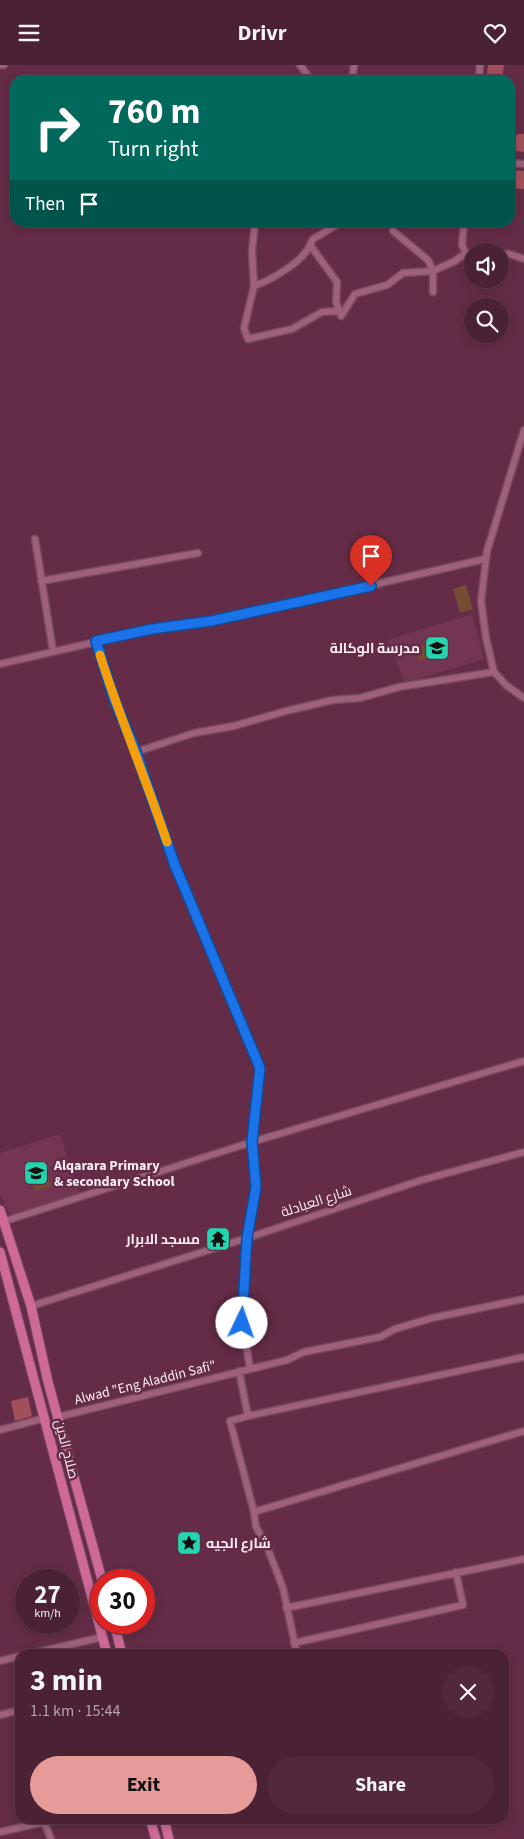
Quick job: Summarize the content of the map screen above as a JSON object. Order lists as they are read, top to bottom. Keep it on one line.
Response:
{"streets":{"highway":["صلاح الدين"],"street":["شارع العبادلة","Alwad \"Eng Aladdin Safi\""]},"crossings":[["شارع العبادلة","صلاح الدين"],["Alwad \"Eng Aladdin Safi\"","صلاح الدين"]],"places":{"school or university":["مدرسة الوكالة","Alqarara Primary & secondary School"],"temple":["مسجد الابرار"],"place":["شارع الجيه"]},"page":{"header":"Drivr","turn":["760 m","Turn right"],"then":"Then","speed":"27 km/h","limit":"30","heading":["3 min","1.1 km · 15:44"],"buttons":["Exit","Share"]}}
